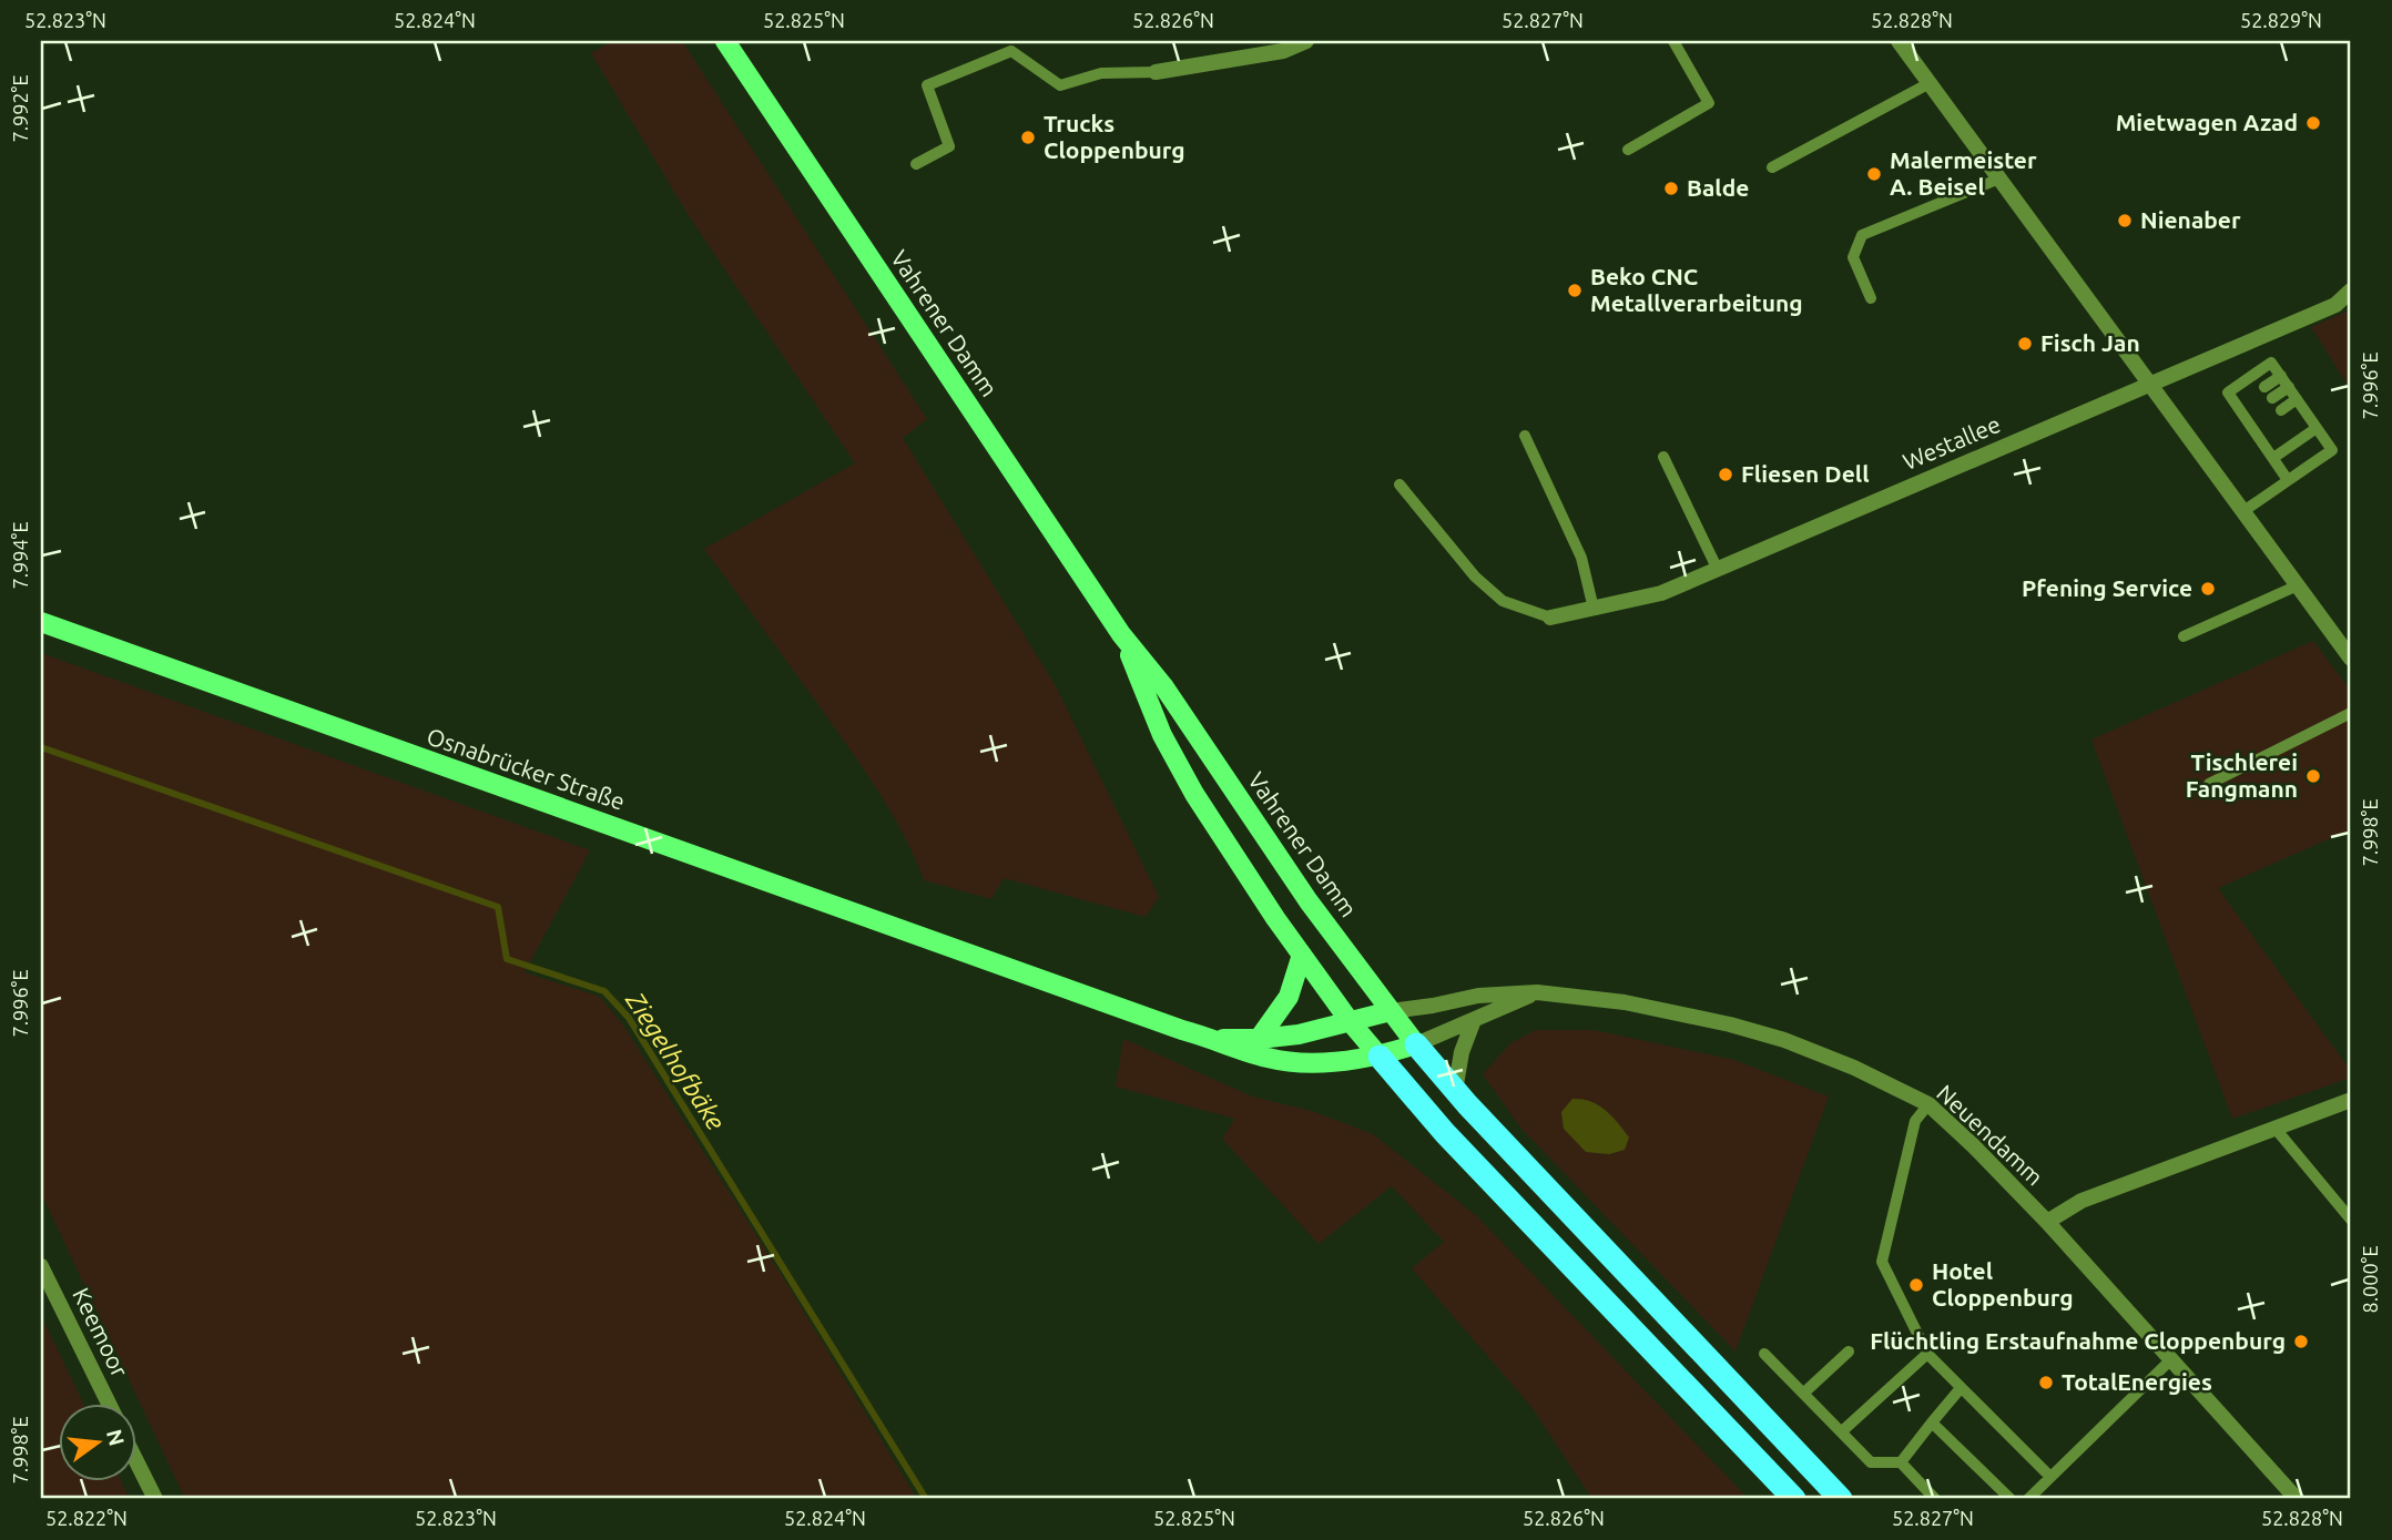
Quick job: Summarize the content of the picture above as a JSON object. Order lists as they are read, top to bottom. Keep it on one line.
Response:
{"streets":{"main road":["Vahrener Damm","Osnabrücker Straße"],"street":["Westallee","Neuendamm","Keemoor"]},"crossings":[["Vahrener Damm","Osnabrücker Straße"],["Vahrener Damm","Neuendamm"],["Osnabrücker Straße","Neuendamm"]],"water":["Ziegelhofbäke"],"places":["Mietwagen Azad","Trucks Cloppenburg","Malermeister A. Beisel","Balde","Nienaber","Beko CNC Metallverarbeitung","Fisch Jan","Fliesen Dell","Pfening Service","Tischlerei Fangmann","Hotel Cloppenburg","Flüchtling Erstaufnahme Cloppenburg","TotalEnergies"],"north":"right","coordinates":["52.823°N","52.824°N","52.825°N","52.826°N","52.827°N","52.828°N","52.829°N","7.992°E","7.996°E","7.994°E","7.998°E","8.000°E","52.822°N"]}
